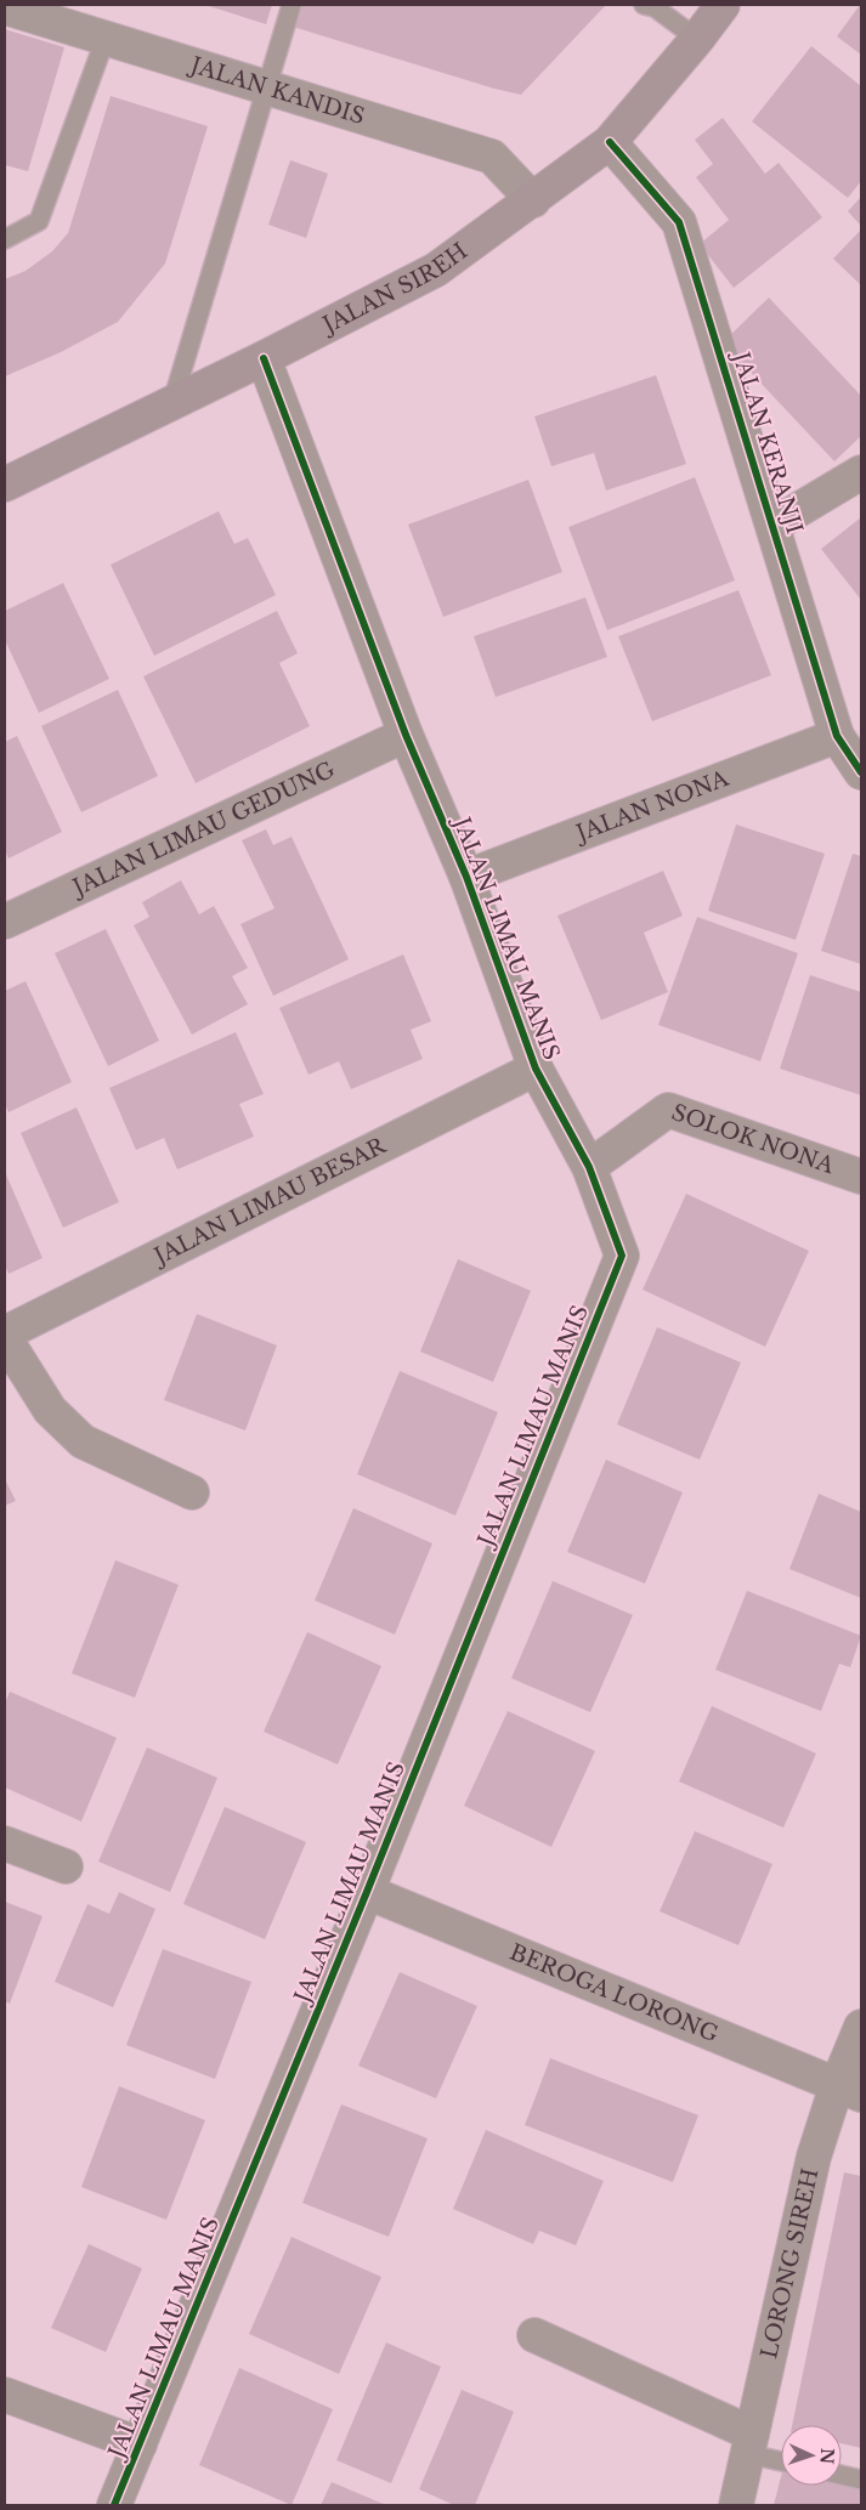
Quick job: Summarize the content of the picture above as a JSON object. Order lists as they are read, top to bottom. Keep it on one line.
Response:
{"streets":{"highway":["JALAN SIREH"],"street":["JALAN KANDIS","JALAN KERANJI","JALAN NONA","JALAN LIMAU GEDUNG","JALAN LIMAU MANIS","SOLOK NONA","JALAN LIMAU BESAR","BEROGA LORONG","LORONG SIREH"]},"crossings":[["JALAN KANDIS","JALAN SIREH"],["JALAN SIREH","JALAN KERANJI"],["JALAN SIREH","JALAN LIMAU MANIS"],["JALAN KERANJI","JALAN NONA"],["JALAN NONA","JALAN LIMAU MANIS"],["JALAN LIMAU GEDUNG","JALAN LIMAU MANIS"],["JALAN LIMAU MANIS","SOLOK NONA"],["JALAN LIMAU MANIS","JALAN LIMAU BESAR"],["JALAN LIMAU MANIS","BEROGA LORONG"],["BEROGA LORONG","LORONG SIREH"]],"north":"right"}
